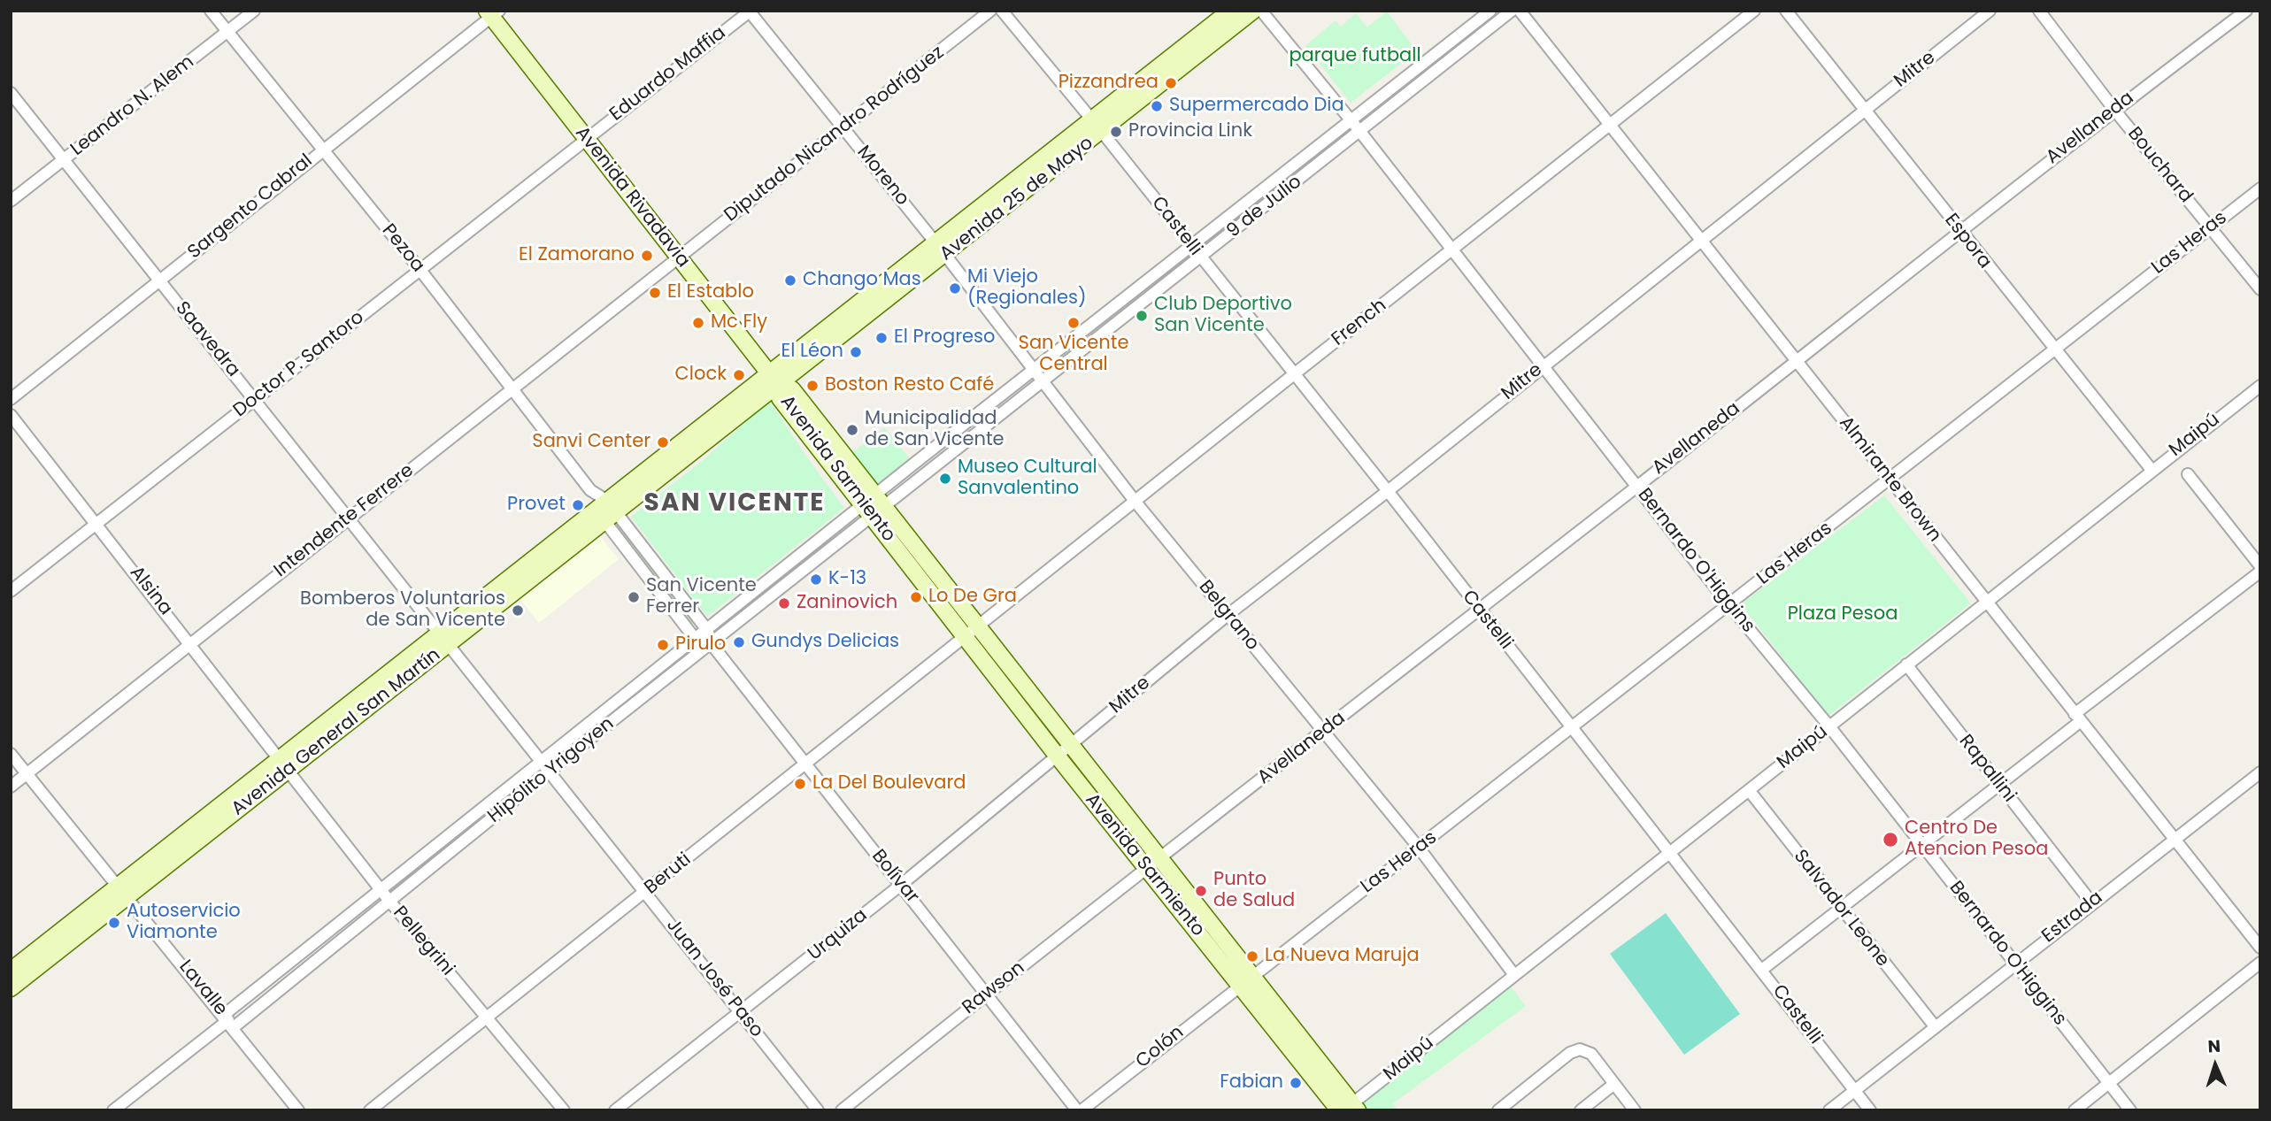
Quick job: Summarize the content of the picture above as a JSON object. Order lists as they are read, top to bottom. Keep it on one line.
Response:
{"streets":{"main road":["Avenida Rivadavia","Avenida 25 de Mayo","Avenida Sarmiento","Avenida General San Martín"],"street":["Mitre","Eduardo Maffia","Leandro N. Alem","Avellaneda","Diputado Nicandro Rodríguez","Bouchard","Moreno","Sargento Cabral","9 de Julio","Castelli","Espora","Las Heras","Pezoa","French","Saavedra","Doctor P. Santoro","Maipú","Almirante Brown","Intendente Ferrere","Bernardo O'Higgins","Alsina","Belgrano","Rapallini","Hipólito Yrigoyen","Beruti","Bolívar","Salvador Leone","Estrada","Urquiza","Pellegrini","Juan José Paso","Lavalle","Rawson","Colón"]},"crossings":[["Mitre","Castelli"],["Mitre","Espora"],["Mitre","Avenida Sarmiento"],["Mitre","Almirante Brown"],["Mitre","Bernardo O'Higgins"],["Mitre","Belgrano"],["Mitre","Urquiza"],["Eduardo Maffia","Moreno"],["Eduardo Maffia","Avenida Rivadavia"],["Eduardo Maffia","Doctor P. Santoro"],["Leandro N. Alem","Pezoa"],["Leandro N. Alem","Saavedra"],["Avellaneda","Bouchard"],["Avellaneda","Castelli"],["Avellaneda","Espora"],["Avellaneda","Avenida Sarmiento"],["Avellaneda","Almirante Brown"],["Avellaneda","Bernardo O'Higgins"],["Avellaneda","Belgrano"],["Avellaneda","Rawson"],["Diputado Nicandro Rodríguez","Moreno"],["Diputado Nicandro Rodríguez","Avenida Rivadavia"],["Diputado Nicandro Rodríguez","Intendente Ferrere"],["Bouchard","Las Heras"],["Moreno","Avenida 25 de Mayo"],["Moreno","Belgrano"],["Avenida Rivadavia","Avenida 25 de Mayo"],["Avenida Rivadavia","Sargento Cabral"],["Avenida Rivadavia","Doctor P. Santoro"],["Avenida Rivadavia","Avenida Sarmiento"],["Avenida Rivadavia","Intendente Ferrere"],["Avenida Rivadavia","Avenida General San Martín"],["Avenida 25 de Mayo","Castelli"],["Avenida 25 de Mayo","Avenida Sarmiento"],["Avenida 25 de Mayo","Belgrano"],["Avenida 25 de Mayo","Avenida General San Martín"],["Sargento Cabral","Pezoa"],["Sargento Cabral","Saavedra"],["9 de Julio","Castelli"],["9 de Julio","Avenida Sarmiento"],["9 de Julio","Bernardo O'Higgins"],["9 de Julio","Belgrano"],["9 de Julio","Hipólito Yrigoyen"],["Castelli","Las Heras"],["Castelli","French"],["Castelli","Maipú"],["Castelli","Estrada"],["Espora","Las Heras"],["Espora","Maipú"],["Las Heras","Avenida Sarmiento"],["Las Heras","Almirante Brown"],["Las Heras","Bernardo O'Higgins"],["Las Heras","Belgrano"],["Las Heras","Colón"],["Pezoa","Doctor P. Santoro"],["Pezoa","Intendente Ferrere"],["Pezoa","Bolívar"],["French","Avenida Sarmiento"],["French","Almirante Brown"],["French","Bernardo O'Higgins"],["French","Belgrano"],["French","Beruti"],["Saavedra","Doctor P. Santoro"],["Saavedra","Intendente Ferrere"],["Saavedra","Avenida General San Martín"],["Saavedra","Juan José Paso"],["Doctor P. Santoro","Alsina"],["Maipú","Avenida Sarmiento"],["Maipú","Almirante Brown"],["Maipú","Bernardo O'Higgins"],["Maipú","Belgrano"],["Maipú","Rapallini"],["Maipú","Salvador Leone"],["Avenida Sarmiento","Avenida General San Martín"],["Avenida Sarmiento","Hipólito Yrigoyen"],["Avenida Sarmiento","Beruti"],["Avenida Sarmiento","Urquiza"],["Avenida Sarmiento","Rawson"],["Avenida Sarmiento","Colón"],["Almirante Brown","Estrada"],["Intendente Ferrere","Alsina"],["Intendente Ferrere","Lavalle"],["Bernardo O'Higgins","Estrada"],["Alsina","Avenida General San Martín"],["Alsina","Pellegrini"],["Avenida General San Martín","Bolívar"],["Avenida General San Martín","Pellegrini"],["Avenida General San Martín","Juan José Paso"],["Avenida General San Martín","Lavalle"],["Rapallini","Estrada"],["Hipólito Yrigoyen","Bolívar"],["Hipólito Yrigoyen","Pellegrini"],["Hipólito Yrigoyen","Juan José Paso"],["Hipólito Yrigoyen","Lavalle"],["Beruti","Bolívar"],["Beruti","Pellegrini"],["Beruti","Juan José Paso"],["Bolívar","Urquiza"],["Bolívar","Rawson"],["Bolívar","Colón"],["Salvador Leone","Estrada"],["Urquiza","Juan José Paso"]],"districts":["SAN VICENTE"],"parks":["parque futball","Plaza Pesoa"],"places":["Pizzandrea","Supermercado Dia","Provincia Link","El Zamorano","Chango Mas","Mi Viejo (Regionales)","El Establo","Club Deportivo San Vicente","Mc Fly","San Vicente Central","El Progreso","El Léon","Clock","Boston Resto Café","Municipalidad de San Vicente","Sanvi Center","Museo Cultural Sanvalentino","Provet","K-13","San Vicente Ferrer","Lo De Gra","Zaninovich","Bomberos Voluntarios de San Vicente","Gundys Delicias","Pirulo","La Del Boulevard","Centro De Atencion Pesoa","Punto de Salud","Autoservicio Viamonte","La Nueva Maruja","Fabian"],"north":"top"}
